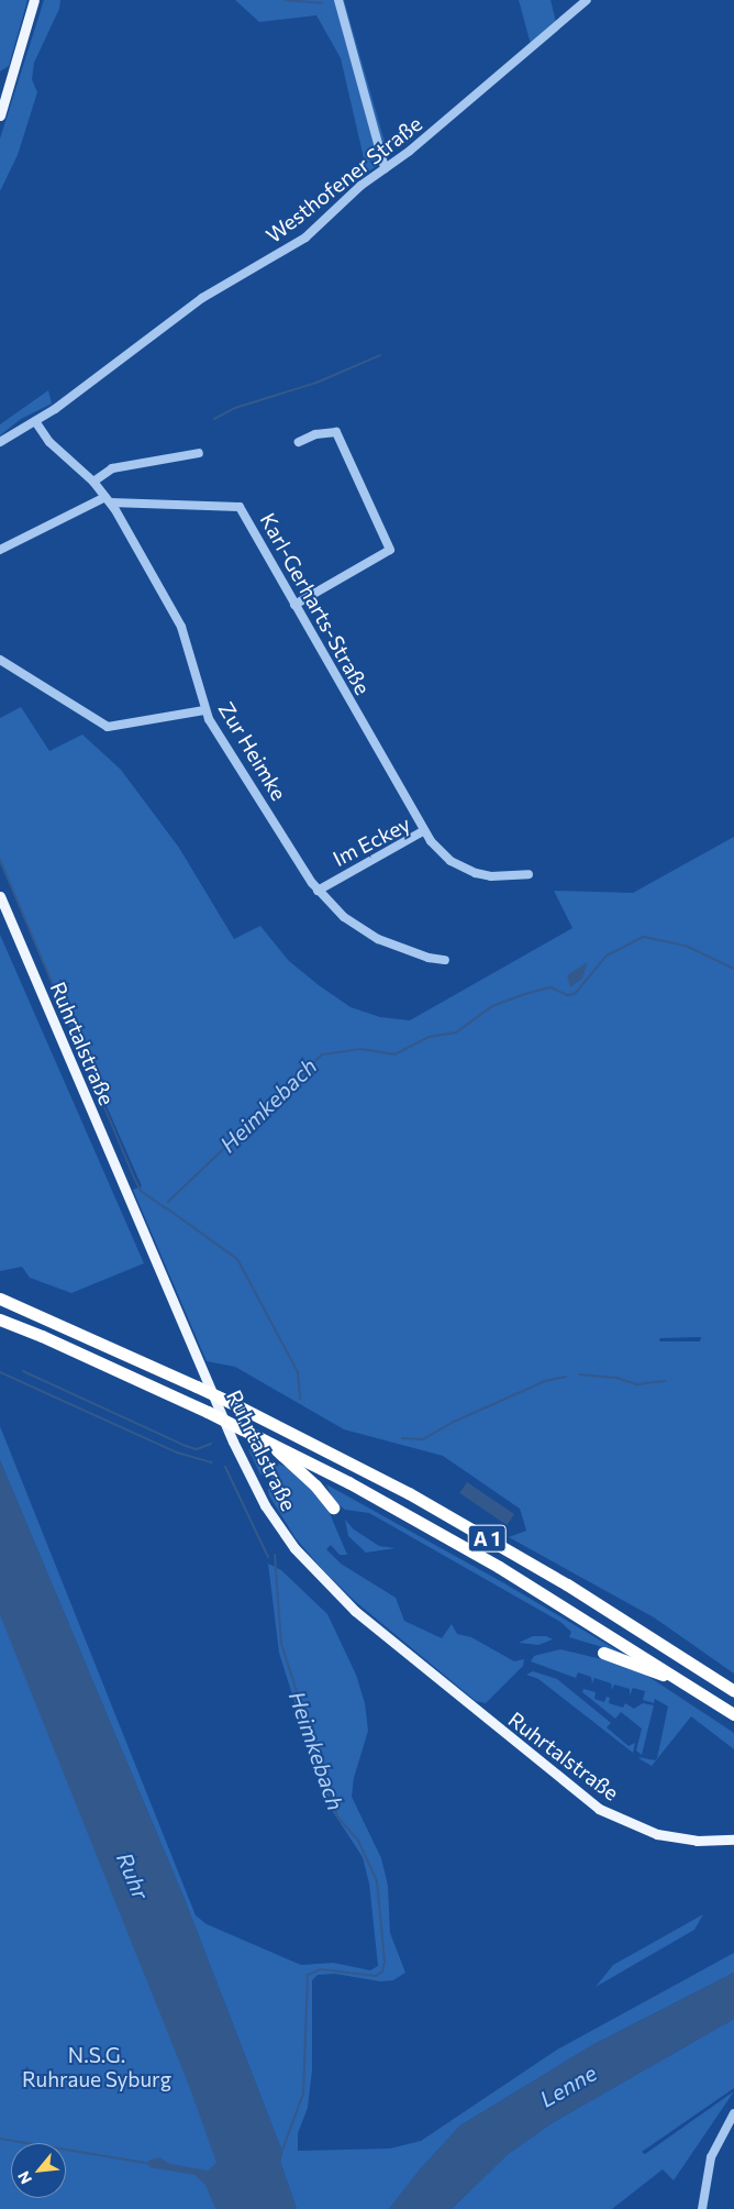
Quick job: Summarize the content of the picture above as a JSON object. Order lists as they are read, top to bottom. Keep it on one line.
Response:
{"streets":{"highway":["A 1"],"main road":["Ruhrtalstraße"],"street":["Westhofener Straße","Karl-Gerharts-Straße","Zur Heimke","Im Eckey"]},"crossings":[["Westhofener Straße","Zur Heimke"],["Karl-Gerharts-Straße","Zur Heimke"],["Karl-Gerharts-Straße","Im Eckey"],["Zur Heimke","Im Eckey"]],"water":["Heimkebach","Ruhr","Lenne"],"parks":["N.S.G. Ruhraue Syburg"],"north":"bottom left"}
